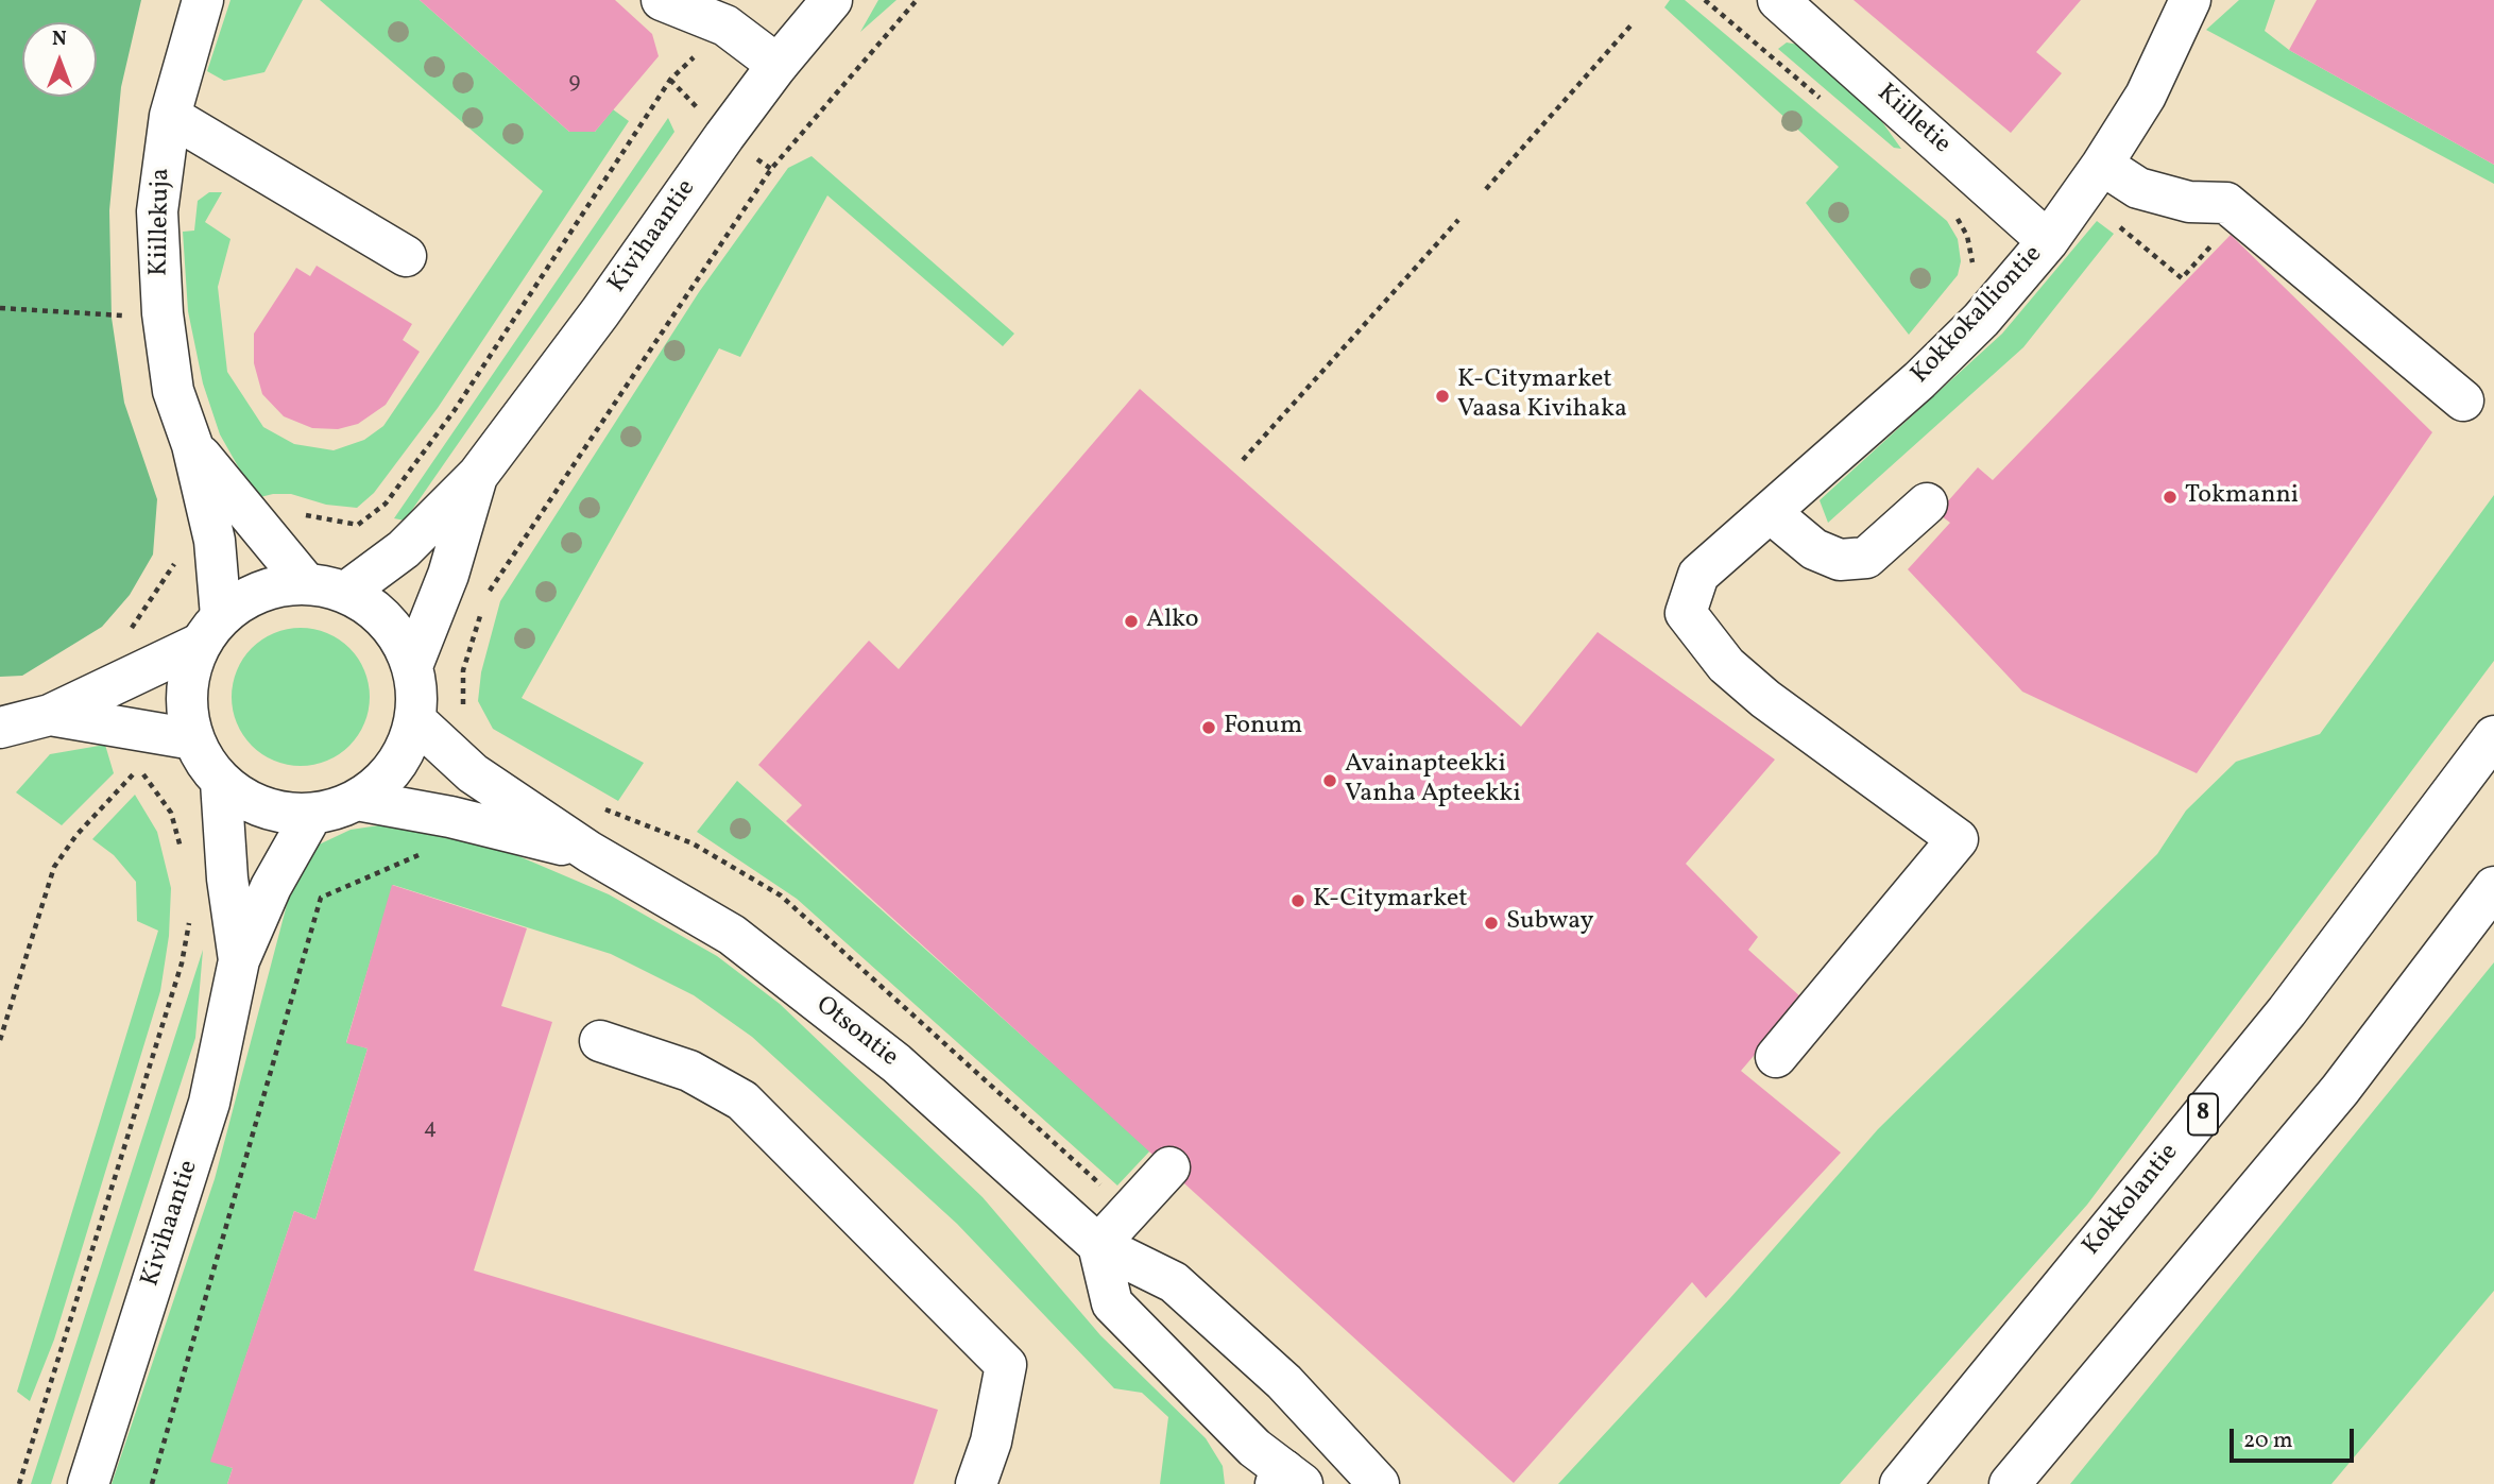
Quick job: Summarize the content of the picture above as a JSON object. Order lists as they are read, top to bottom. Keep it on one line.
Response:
{"streets":{"main road":["Kiilletie","Kiillekuja","Kivihaantie","Kokkokalliontie","Otsontie","8","Kokkolantie"]},"crossings":[["Kiilletie","Kokkokalliontie"],["Kiillekuja","Kivihaantie"],["Kiillekuja","Otsontie"],["Kivihaantie","Otsontie"]],"places":["K-Citymarket Vaasa Kivihaka","Tokmanni","Alko","Fonum","Avainapteekki Vanha Apteekki","K-Citymarket","Subway"],"house_numbers":["9","4"],"scale_bar":"20 m","north":"top"}
